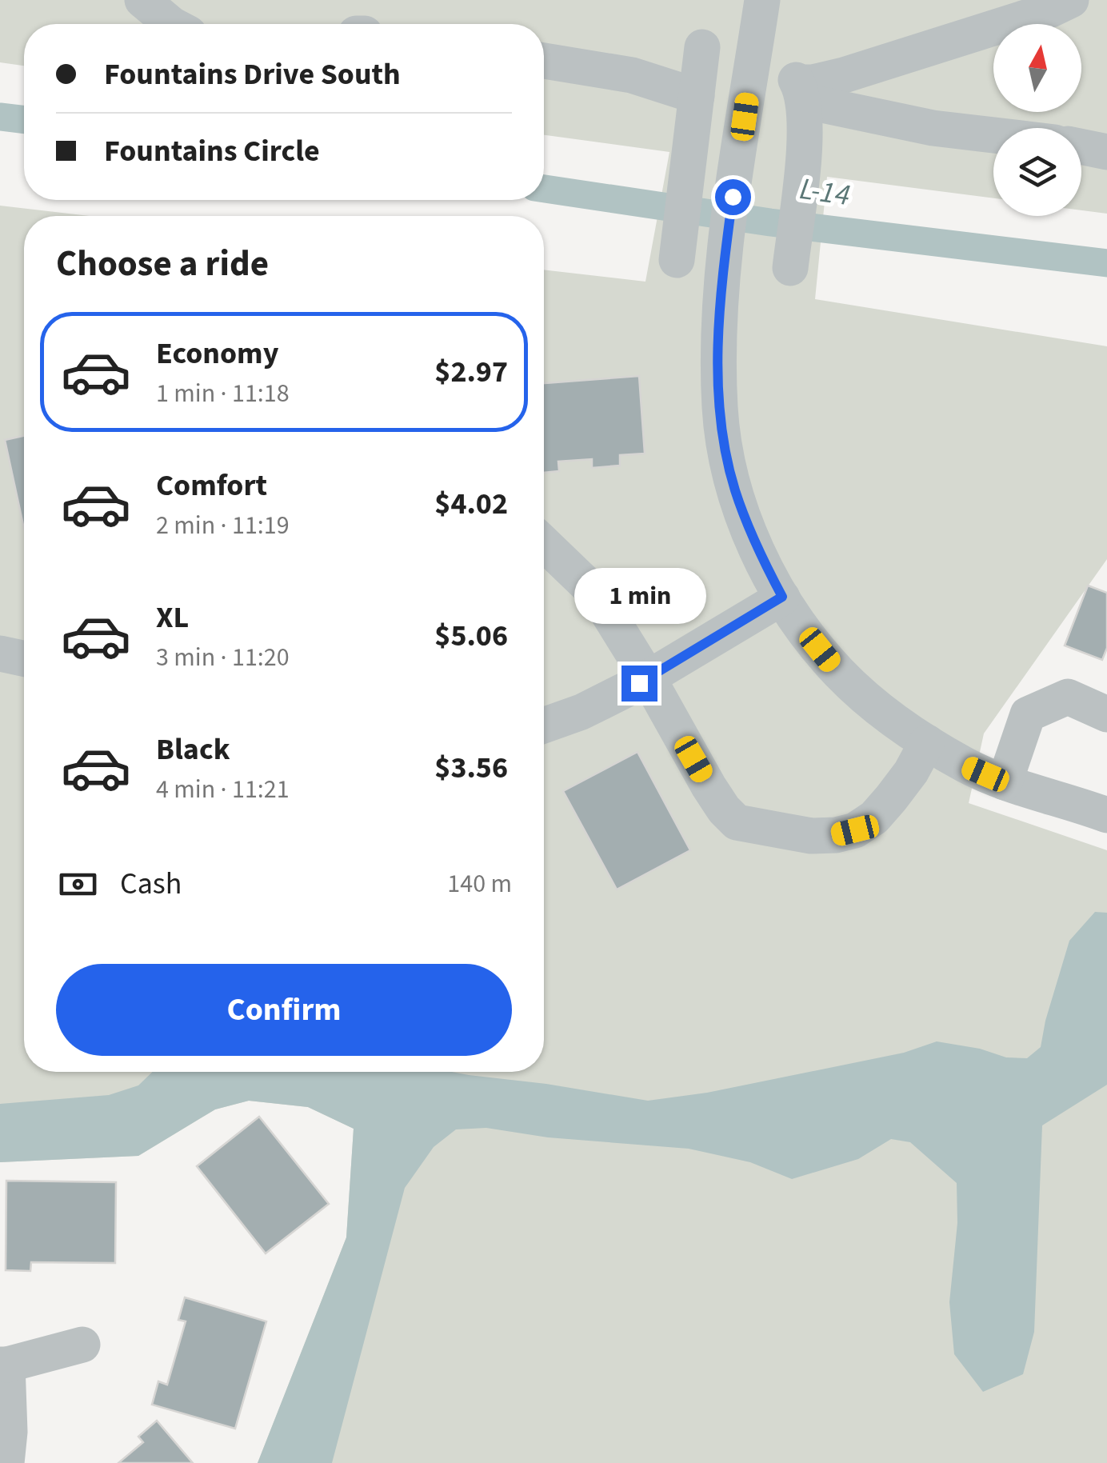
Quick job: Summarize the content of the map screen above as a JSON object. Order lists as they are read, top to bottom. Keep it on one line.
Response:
{"water":["L-14"],"north":"top","page":{"banner":["Fountains Drive South","Fountains Circle"],"heading":"Choose a ride","list":[{"name":"Economy","note":"1 min · 11:18","value":"$2.97"},{"name":"Comfort","note":"2 min · 11:19","value":"$4.02"},{"name":"XL","note":"3 min · 11:20","value":"$5.06"},{"name":"Black","note":"4 min · 11:21","value":"$3.56"}],"bubble":"1 min","pay":["Cash","140 m"],"buttons":"Confirm"}}
